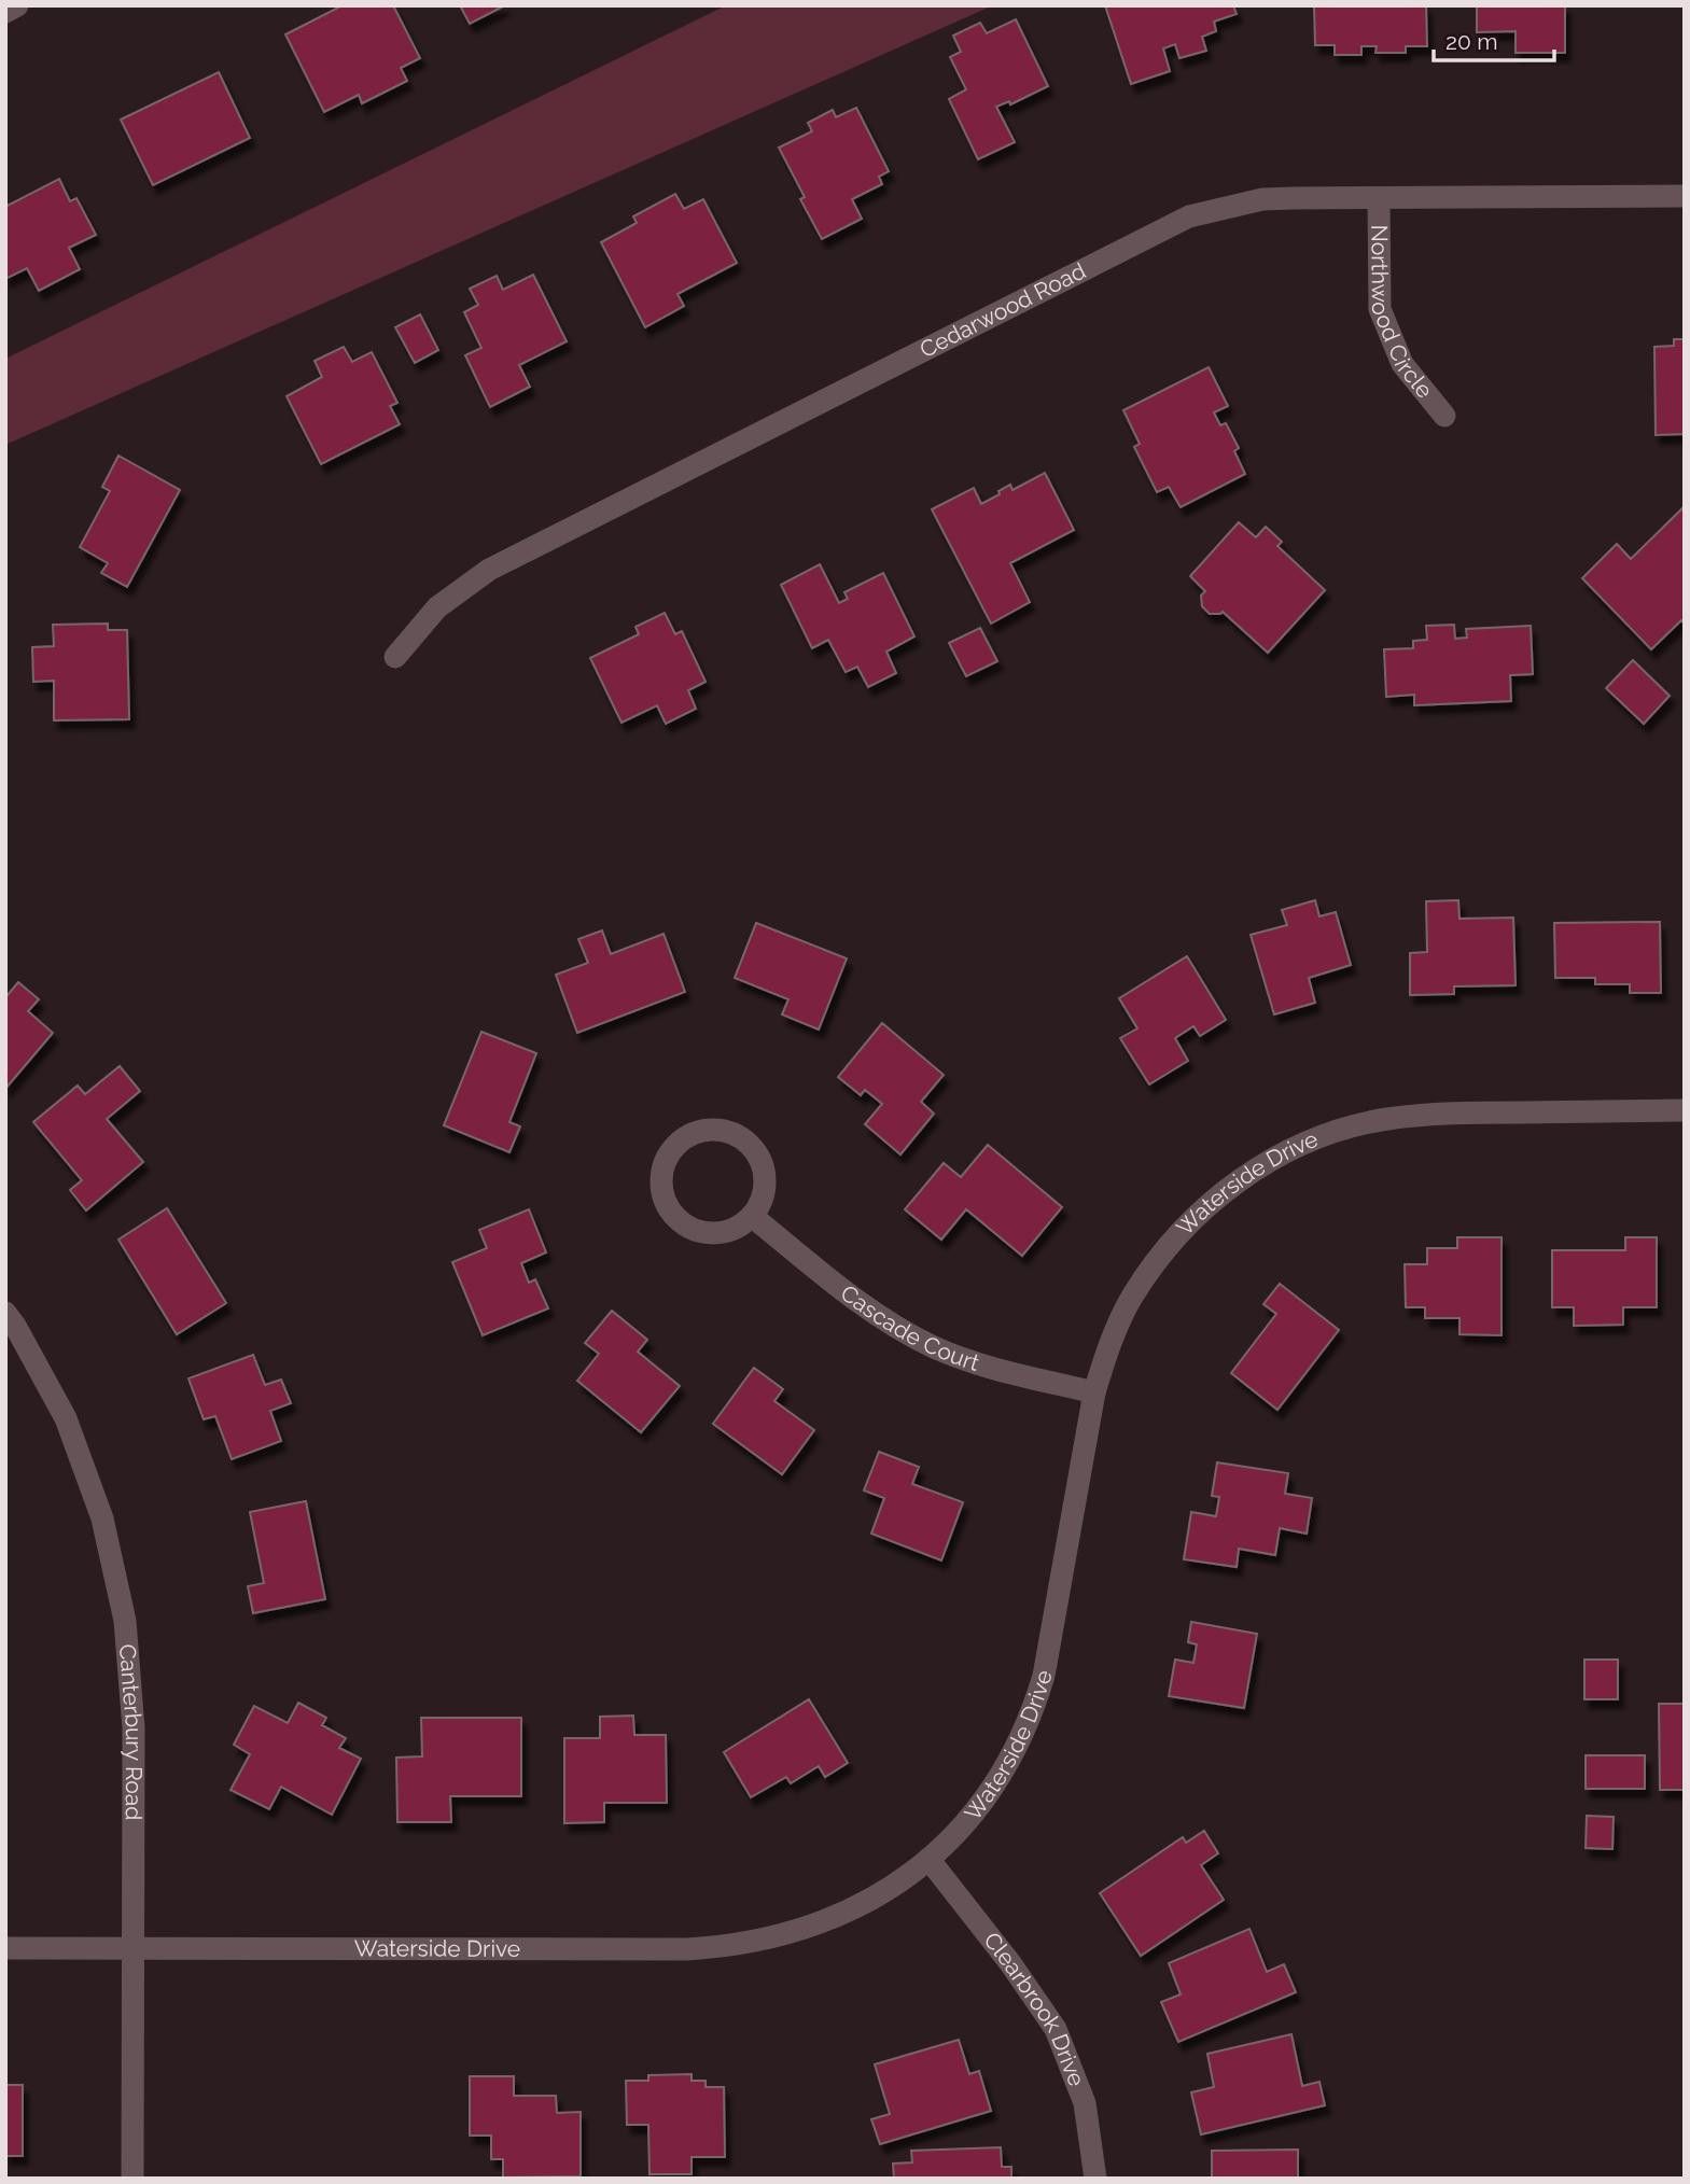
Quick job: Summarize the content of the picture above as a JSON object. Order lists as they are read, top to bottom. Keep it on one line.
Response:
{"streets":{"street":["Cedarwood Road","Northwood Circle","Waterside Drive","Cascade Court","Canterbury Road","Clearbrook Drive"]},"crossings":[["Cedarwood Road","Northwood Circle"],["Waterside Drive","Cascade Court"],["Waterside Drive","Canterbury Road"],["Waterside Drive","Clearbrook Drive"]],"scale_bar":"20 m"}
